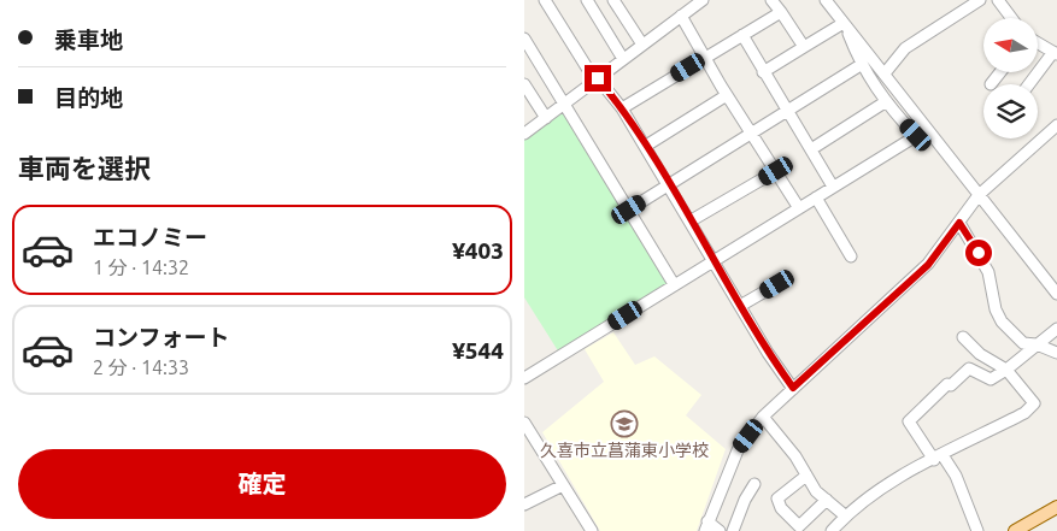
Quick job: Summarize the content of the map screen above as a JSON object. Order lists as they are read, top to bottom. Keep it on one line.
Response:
{"places":{"school or university":["久喜市立菖蒲東小学校"]},"north":"left","page":{"banner":["乗車地","目的地"],"heading":"車両を選択","list":[{"name":"エコノミー","note":"1 分 · 14:32","value":"¥403"},{"name":"コンフォート","note":"2 分 · 14:33","value":"¥544"}],"buttons":"確定"}}
